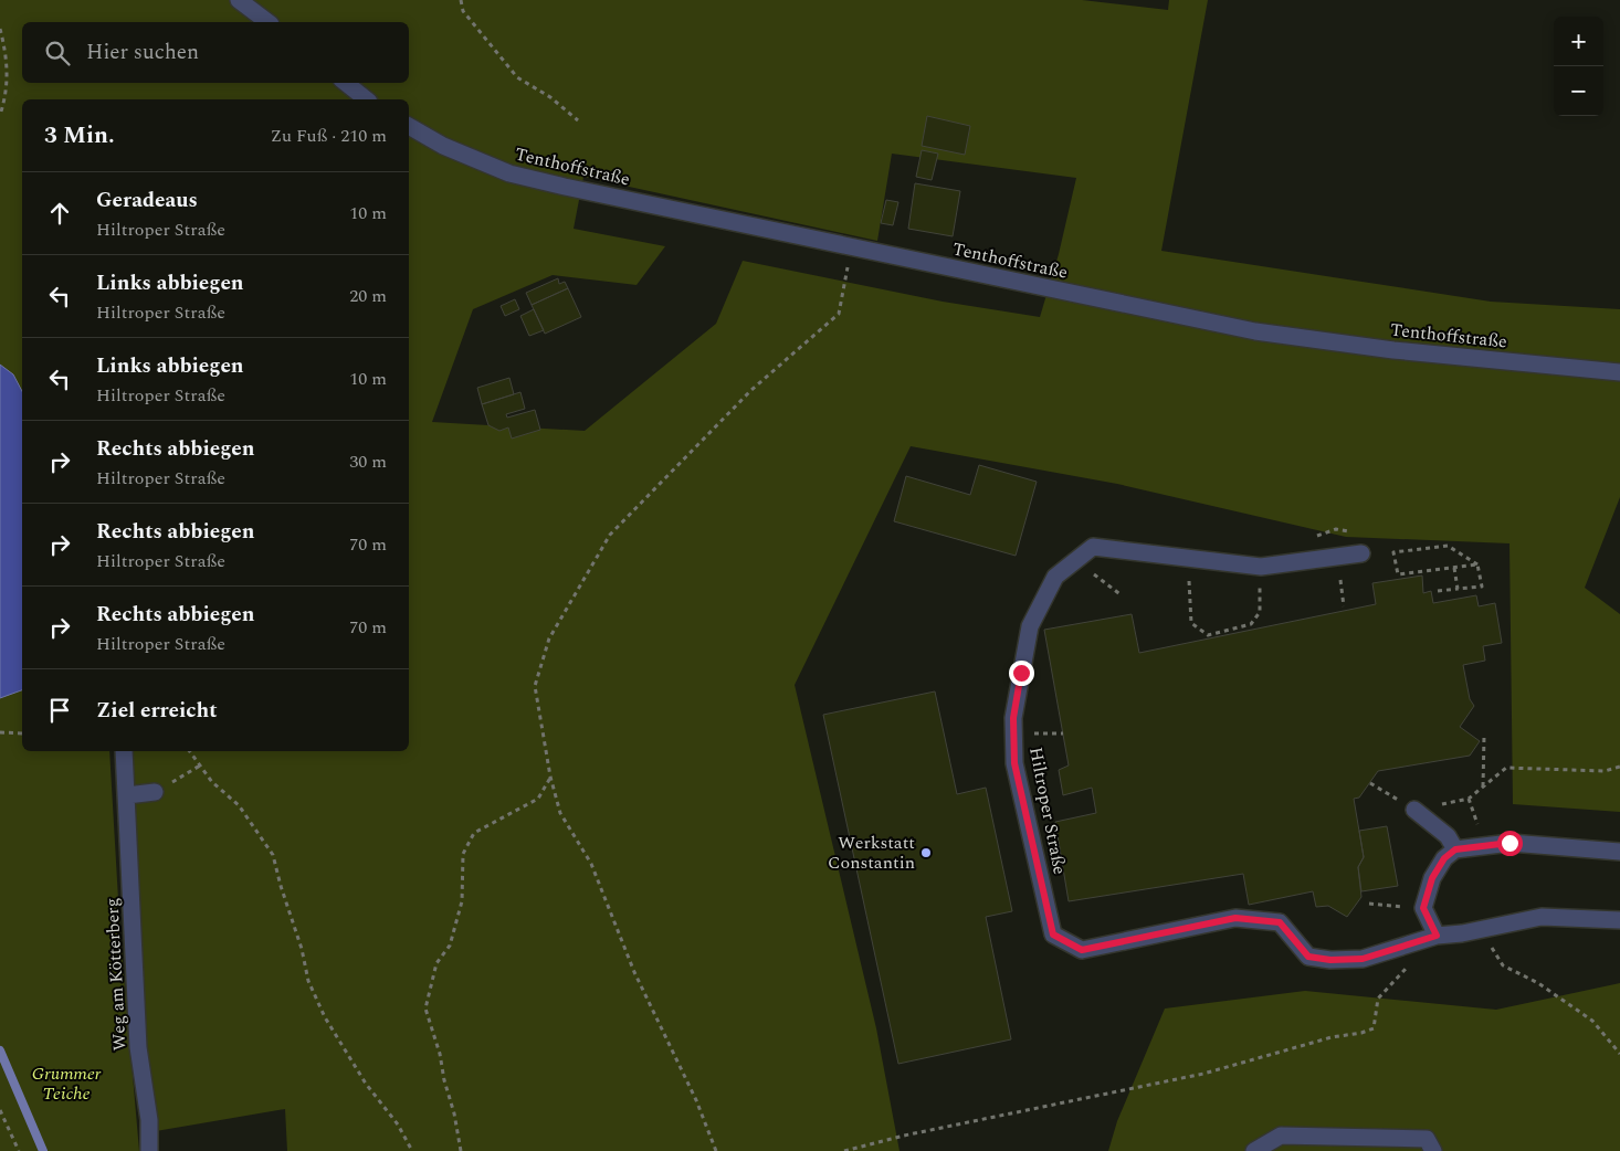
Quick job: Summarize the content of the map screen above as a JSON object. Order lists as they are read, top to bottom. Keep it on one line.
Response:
{"streets":{"street":["Tenthoffstraße","Hiltroper Straße","Weg am Kötterberg"]},"parks":["Grummer Teiche"],"places":["Werkstatt Constantin"],"page":{"map_buttons":["+","−"],"search":"Hier suchen","heading":["3 Min.","Zu Fuß · 210 m"],"list":[["Geradeaus","Hiltroper Straße","10 m"],["Links abbiegen","Hiltroper Straße","20 m"],["Links abbiegen","Hiltroper Straße","10 m"],["Rechts abbiegen","Hiltroper Straße","30 m"],["Rechts abbiegen","Hiltroper Straße","70 m"],["Rechts abbiegen","Hiltroper Straße","70 m"],"Ziel erreicht"]}}
